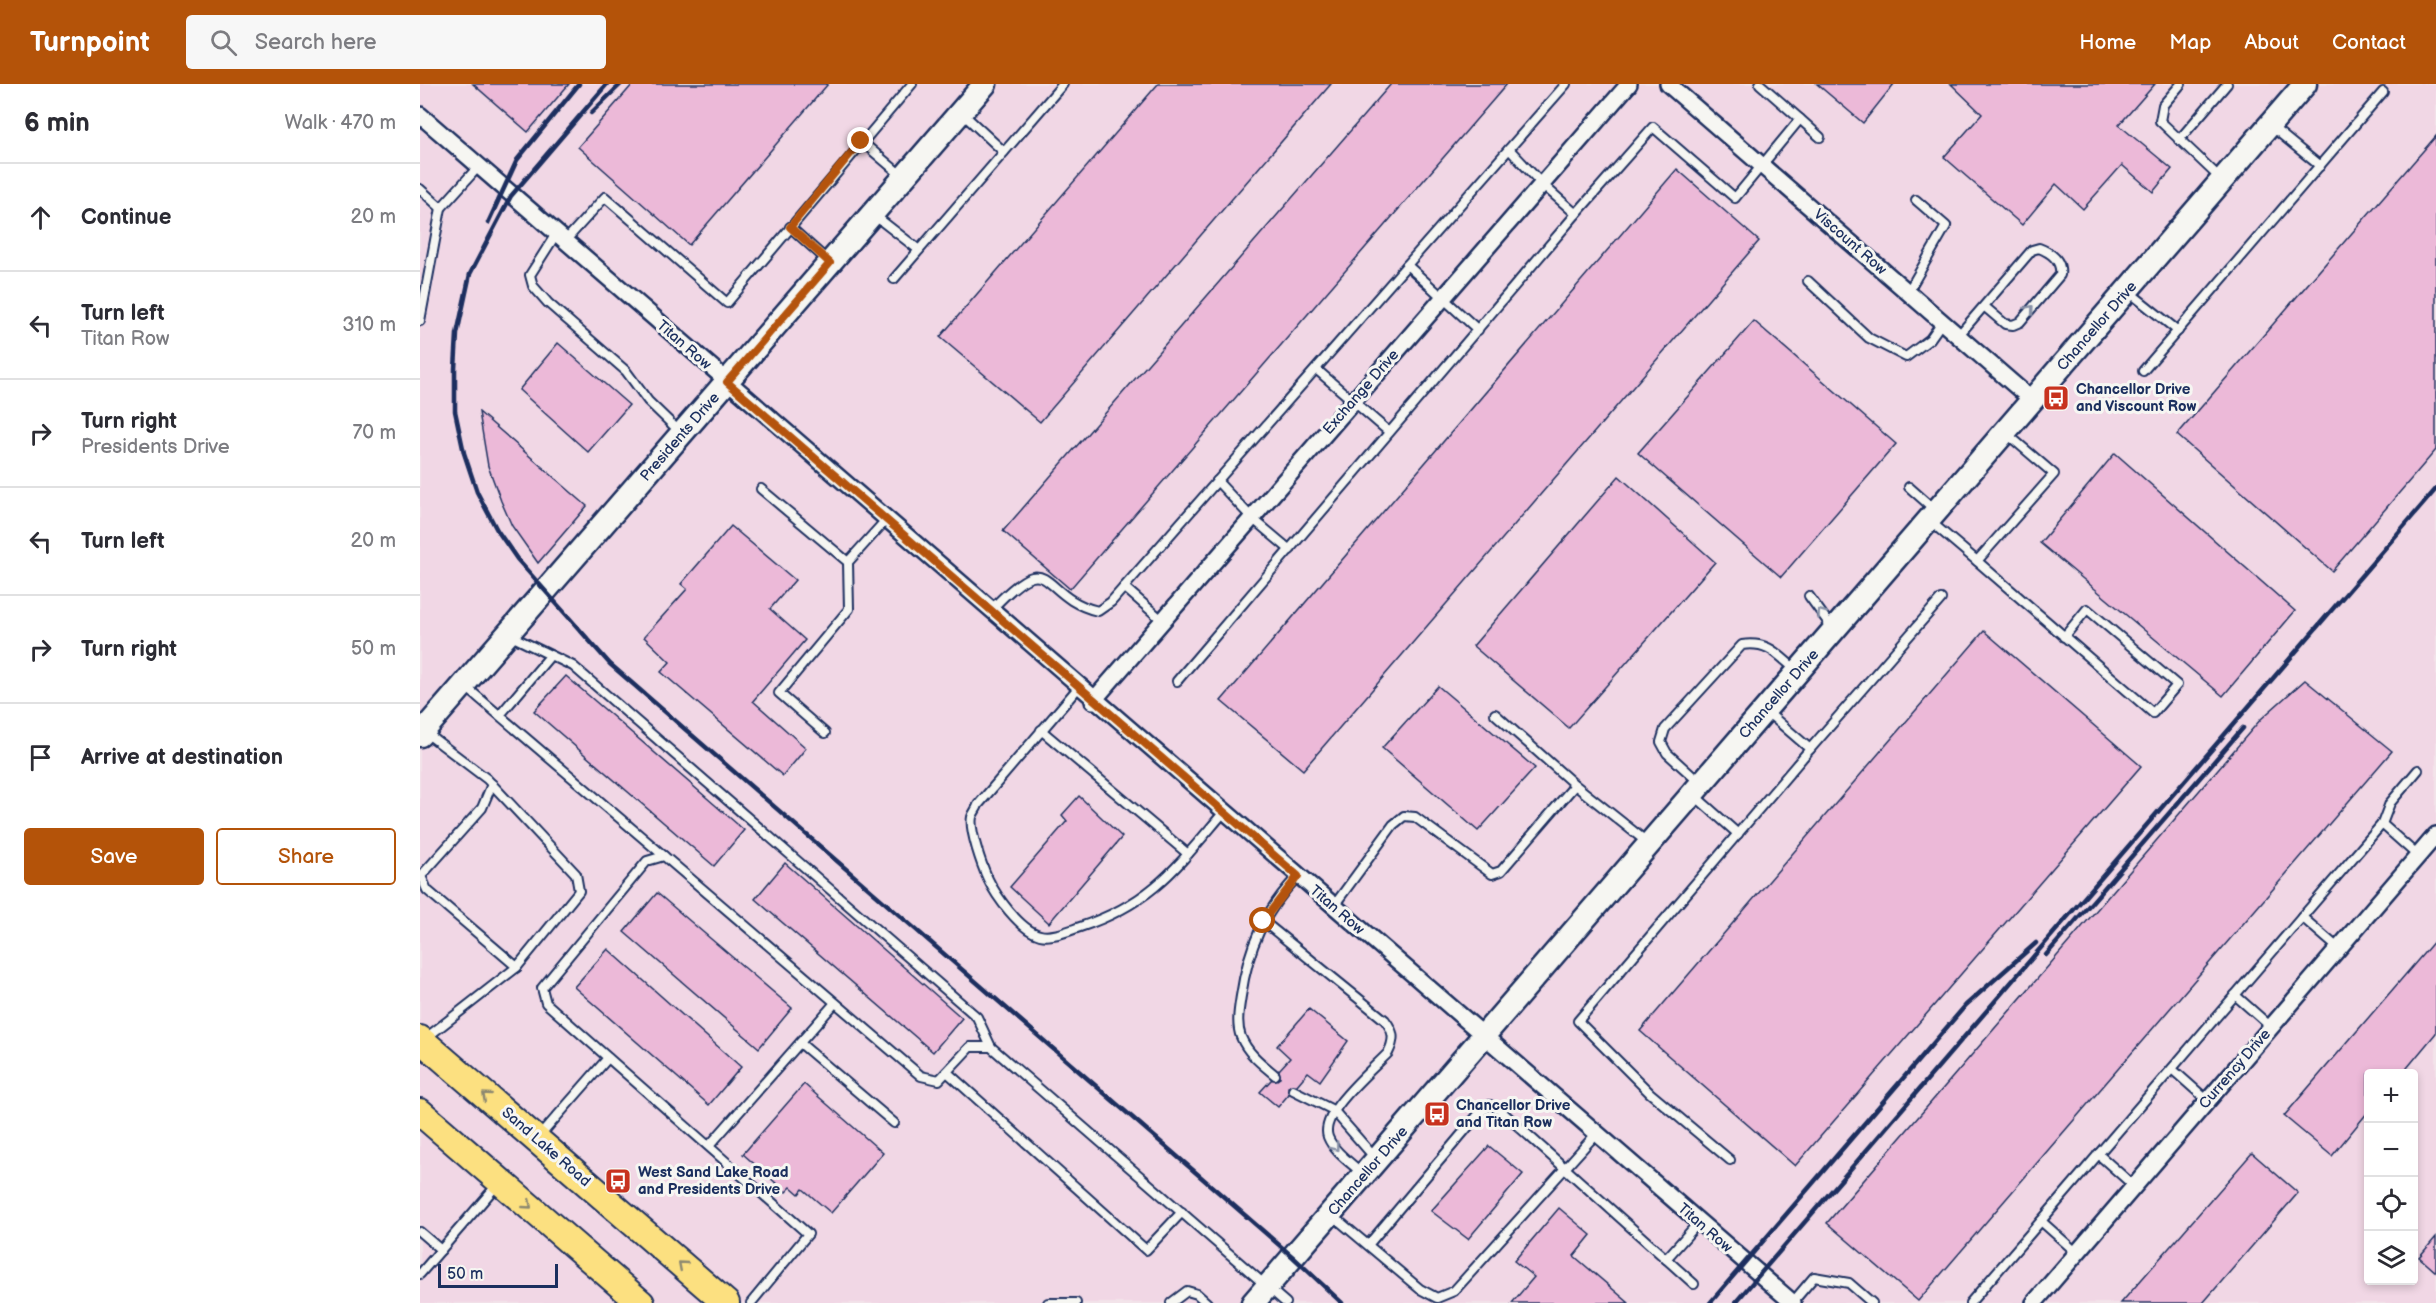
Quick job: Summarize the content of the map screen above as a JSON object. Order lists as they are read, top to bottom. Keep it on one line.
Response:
{"streets":{"main road":["Sand Lake Road"],"street":["Viscount Row","Chancellor Drive","Titan Row","Exchange Drive","Presidents Drive","Currency Drive"]},"crossings":[["Viscount Row","Chancellor Drive"],["Chancellor Drive","Titan Row"],["Titan Row","Exchange Drive"],["Titan Row","Presidents Drive"]],"places":{"bus stop":["Chancellor Drive and Viscount Row","Chancellor Drive and Titan Row","West Sand Lake Road and Presidents Drive"]},"scale_bar":"50 m","page":{"header":"Turnpoint","search":"Search here","nav":["Home","Map","About","Contact"],"heading":["6 min","Walk · 470 m"],"list":[["Continue","20 m"],["Turn left","Titan Row","310 m"],["Turn right","Presidents Drive","70 m"],["Turn left","20 m"],["Turn right","50 m"],"Arrive at destination"],"buttons":["Save","Share"],"map_buttons":["+","−"],"scale":"50 m"}}
